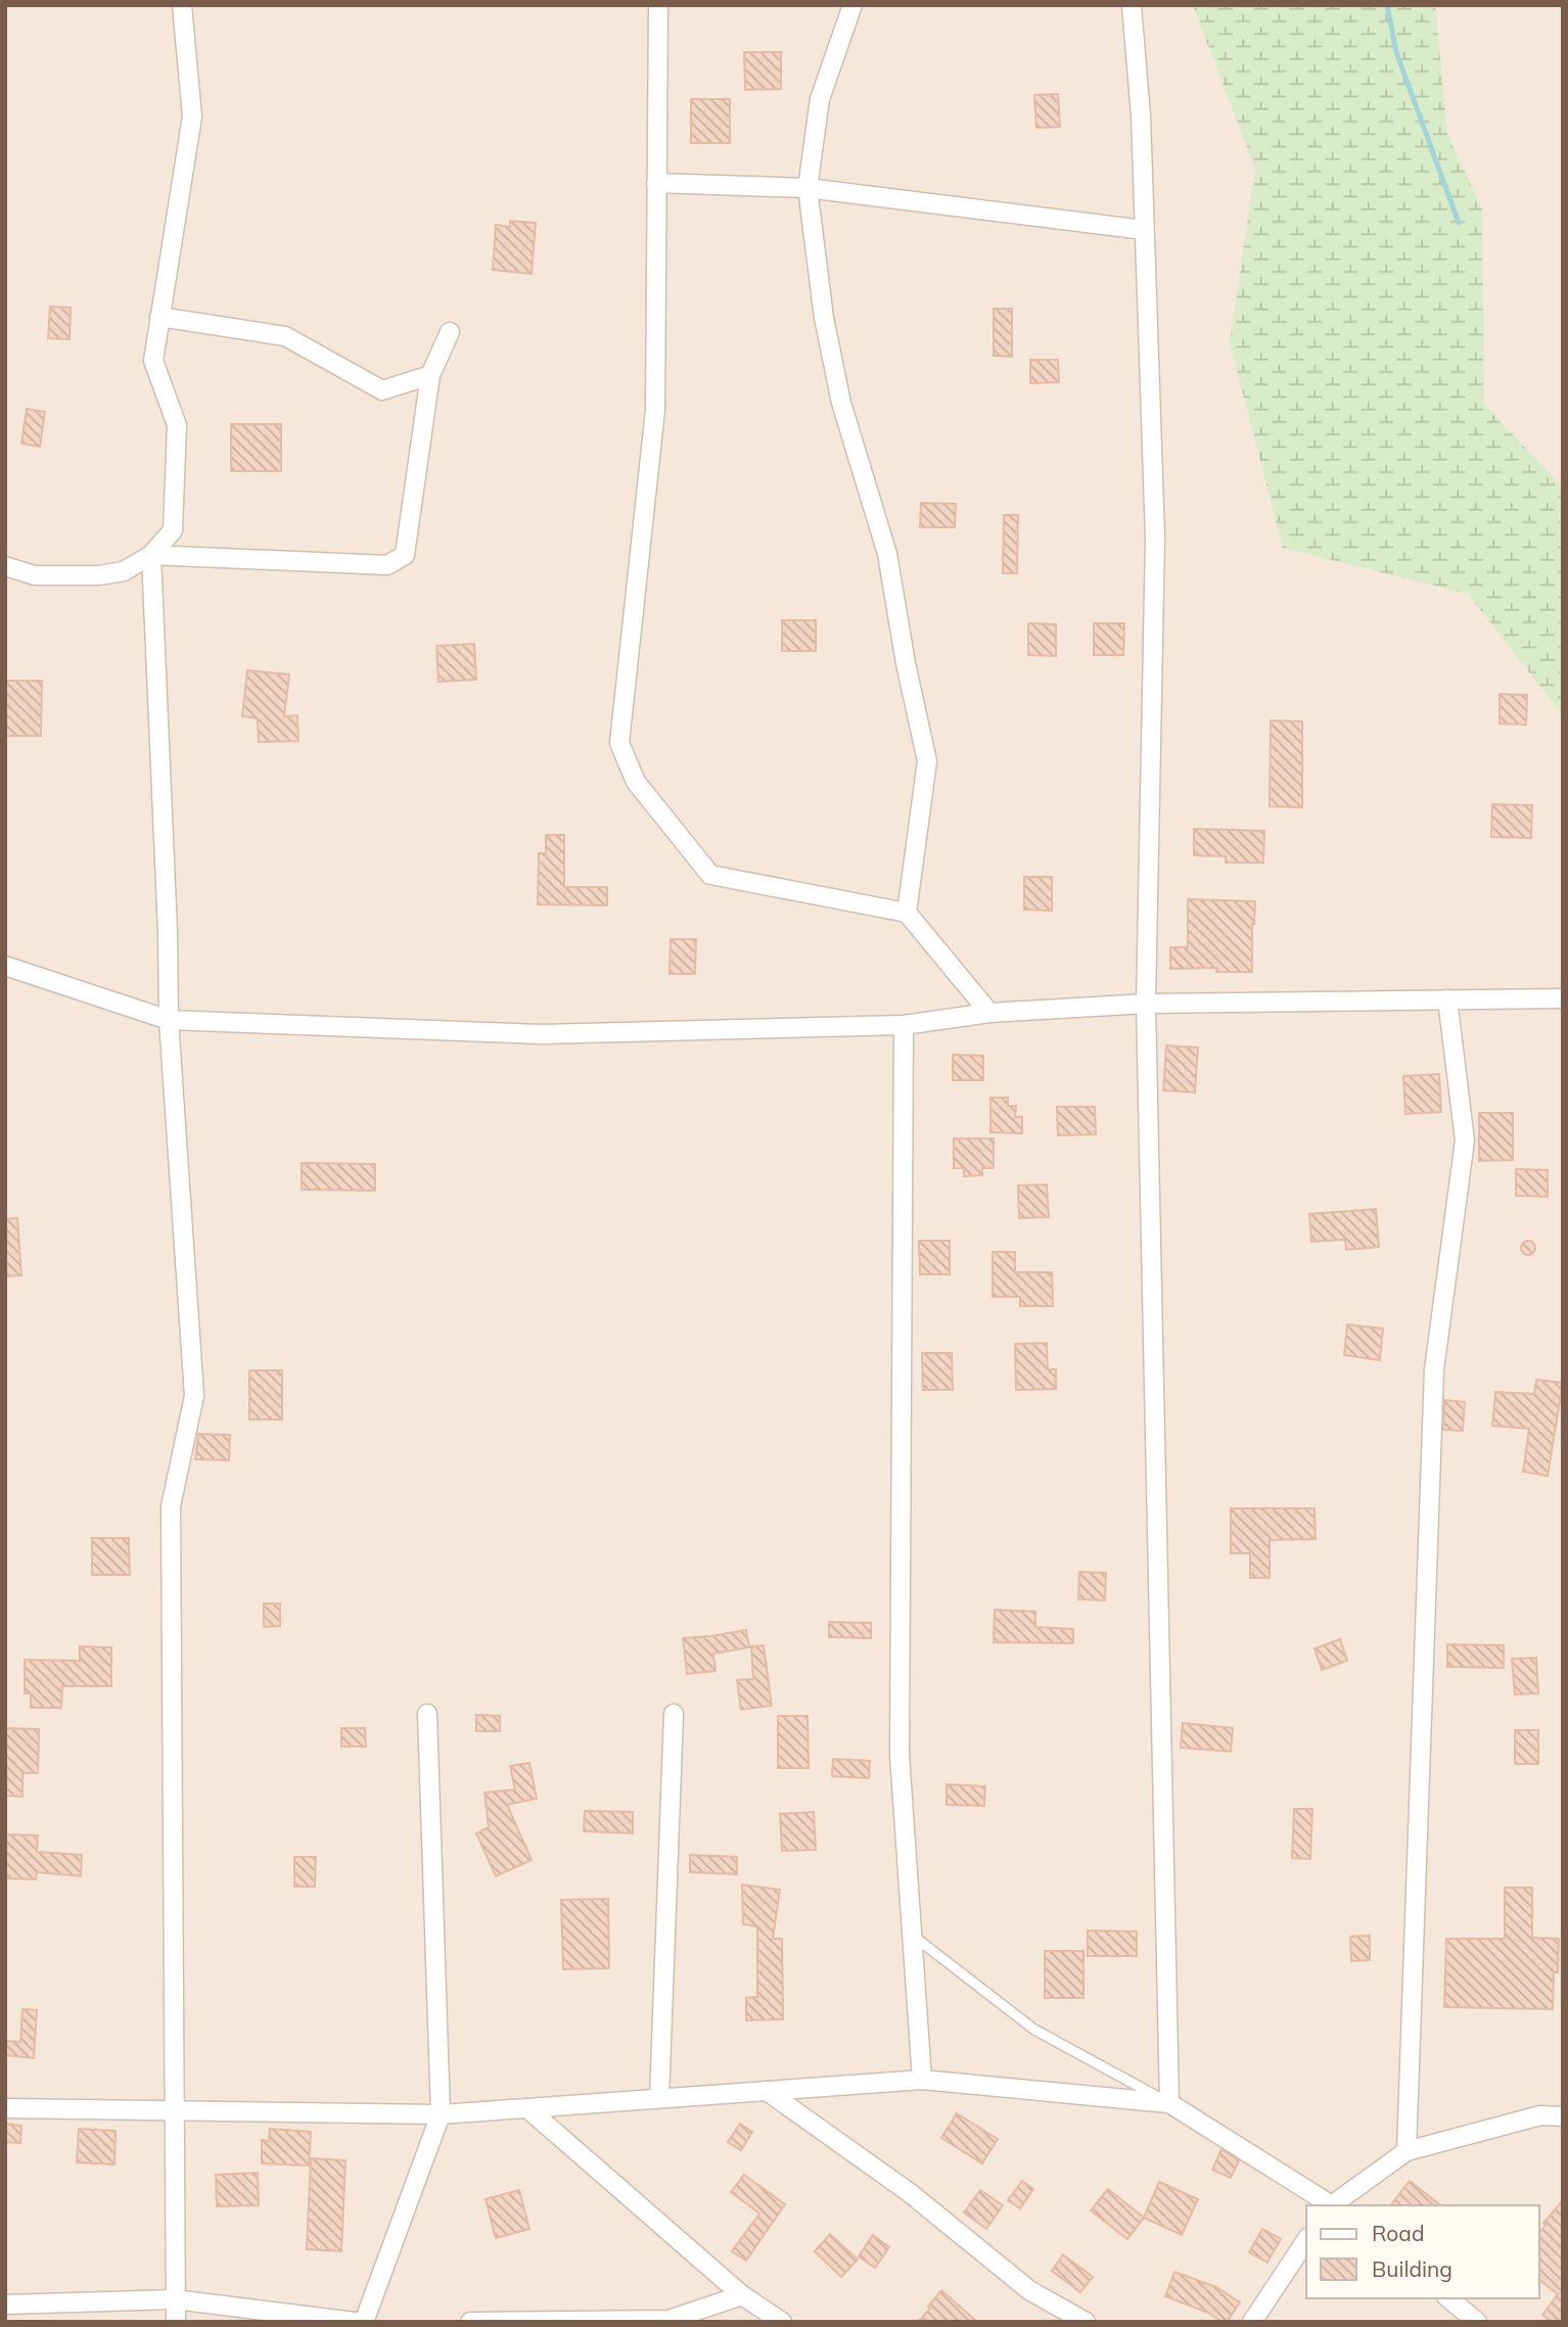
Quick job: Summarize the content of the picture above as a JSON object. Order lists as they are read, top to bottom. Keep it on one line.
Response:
{"legend":["Road","Building"]}
